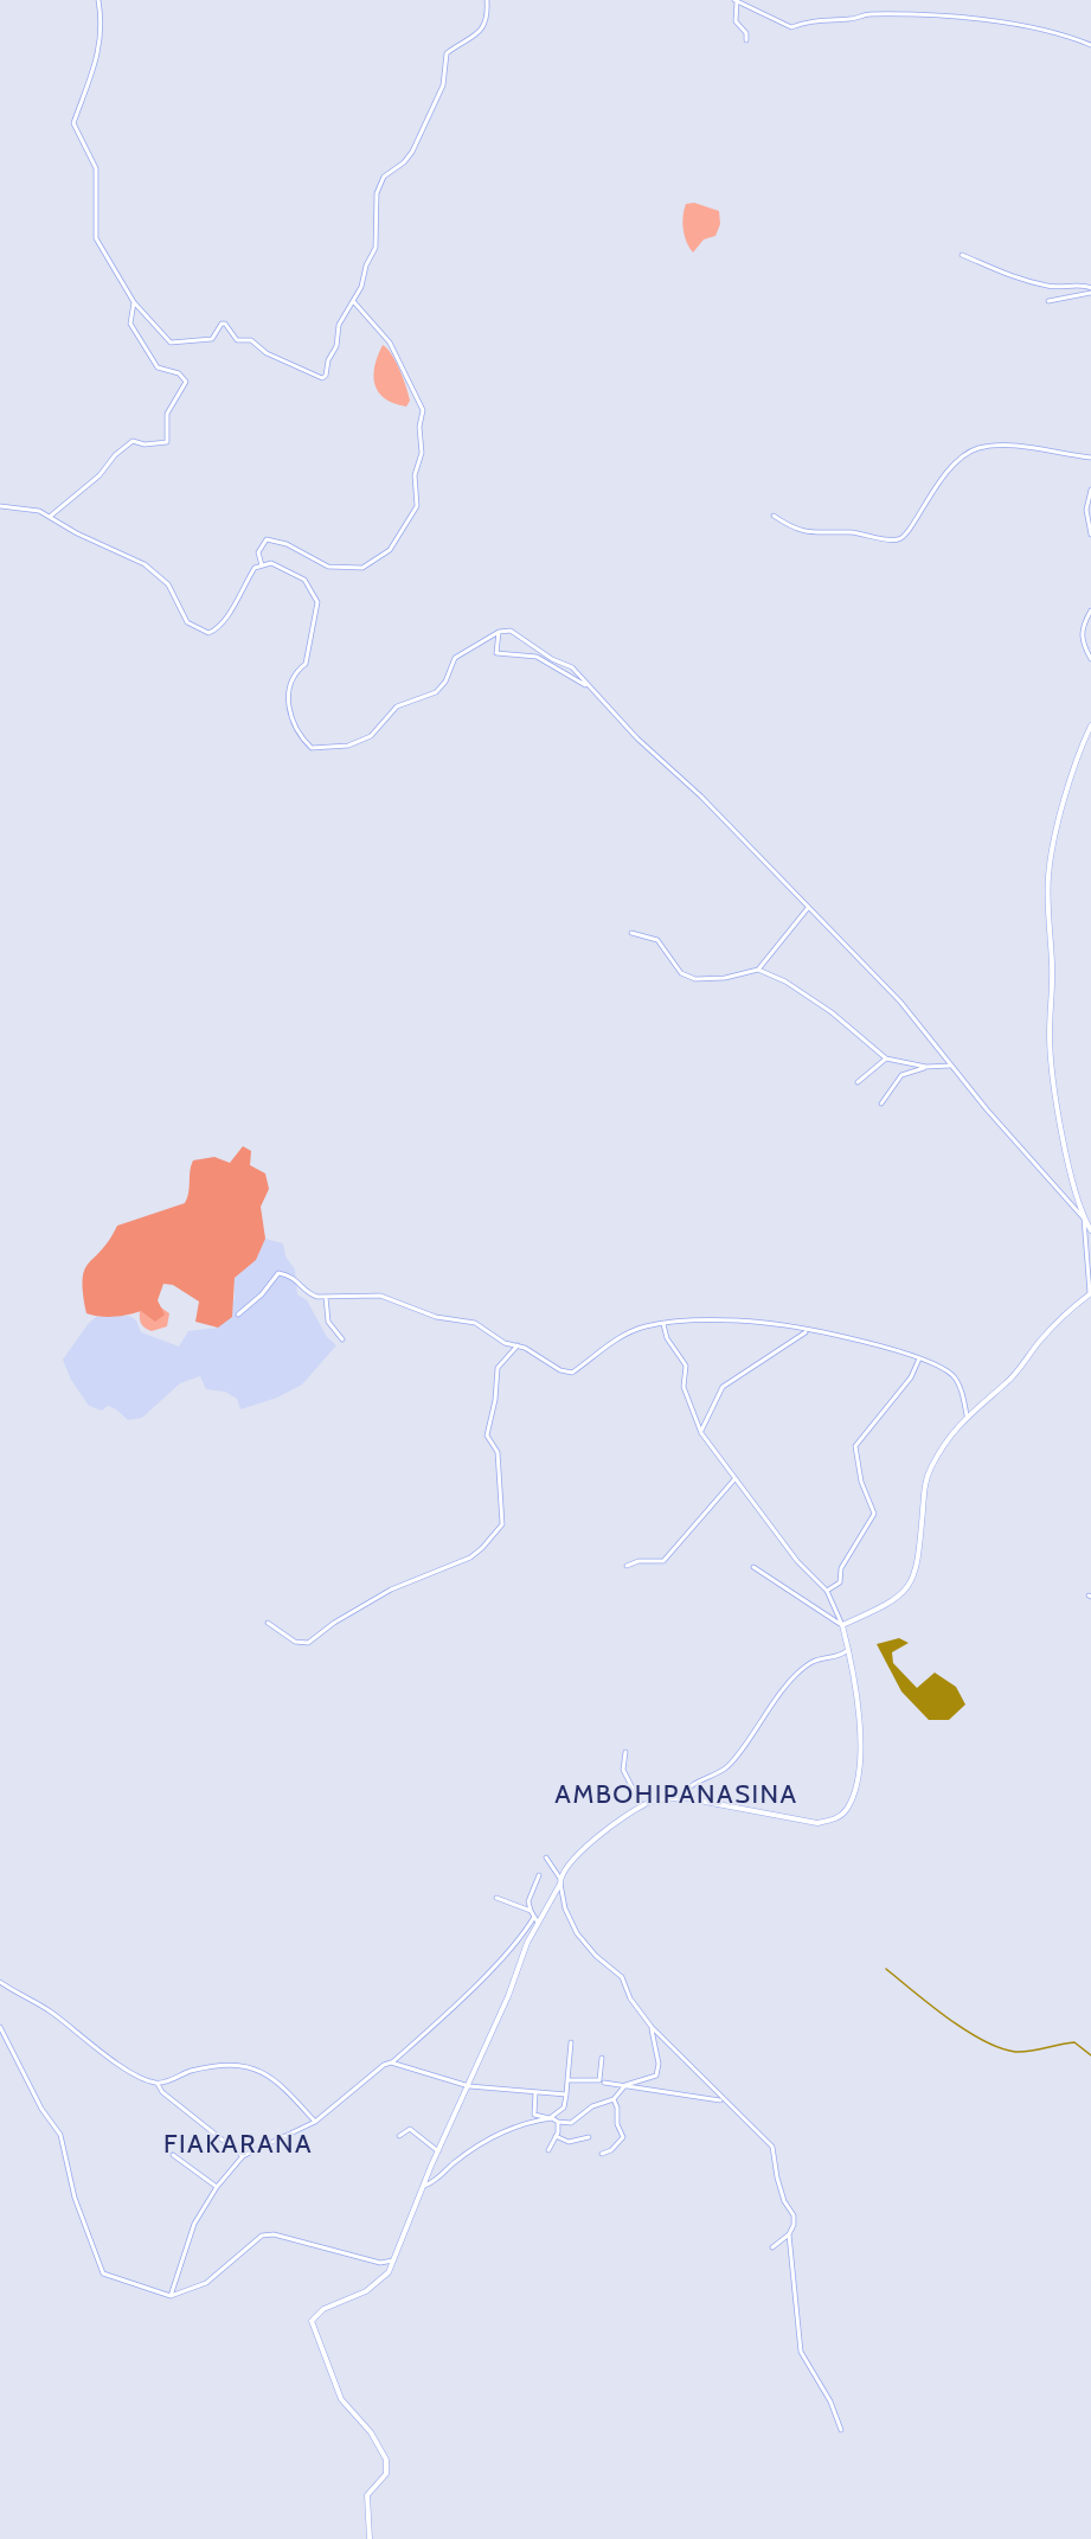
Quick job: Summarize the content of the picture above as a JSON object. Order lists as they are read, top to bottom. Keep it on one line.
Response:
{"districts":["AMBOHIPANASINA","FIAKARANA"]}
